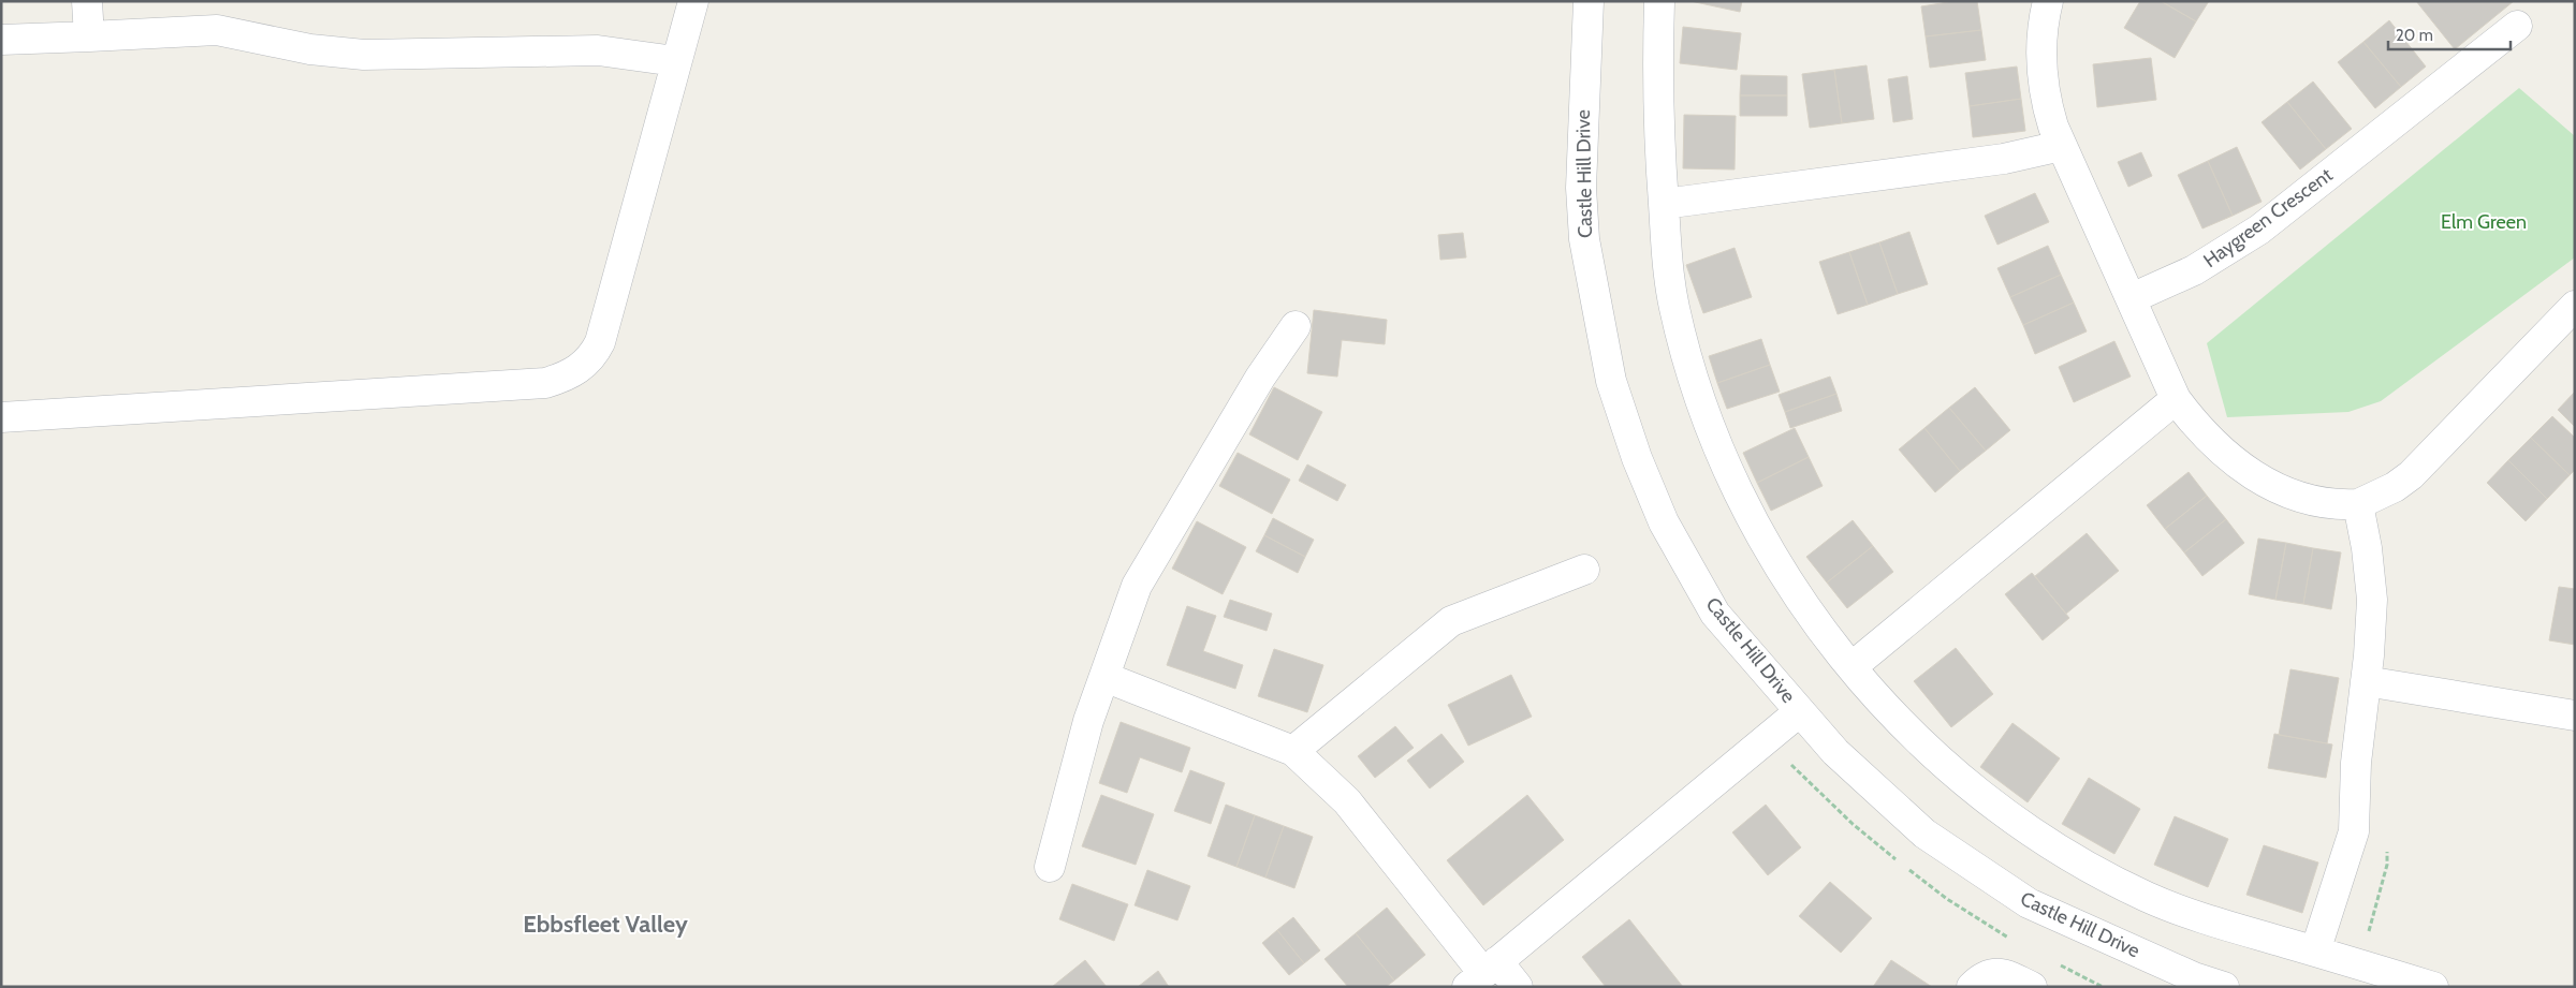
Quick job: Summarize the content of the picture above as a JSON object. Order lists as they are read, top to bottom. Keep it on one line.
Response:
{"streets":{"street":["Castle Hill Drive","Haygreen Crescent"]},"districts":["Ebbsfleet Valley"],"parks":["Elm Green"],"scale_bar":"20 m"}
